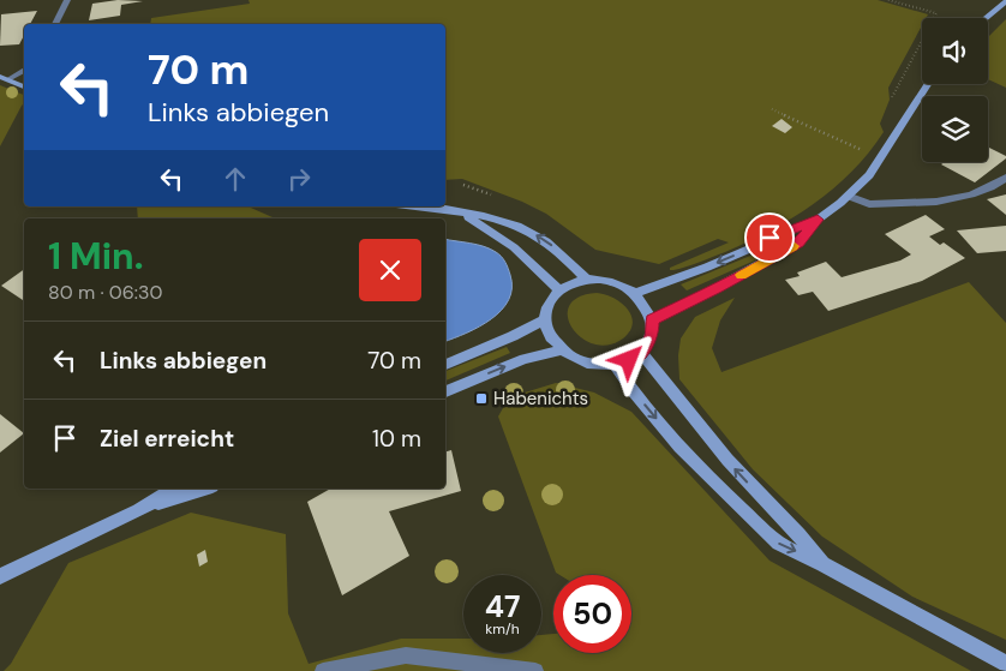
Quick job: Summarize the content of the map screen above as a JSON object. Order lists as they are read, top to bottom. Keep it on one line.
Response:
{"places":{"transit":["Habenichts"]},"page":{"turn":["70 m","Links abbiegen"],"heading":["1 Min.","80 m · 06:30"],"list":[{"name":"Links abbiegen","value":"70 m"},{"name":"Ziel erreicht","value":"10 m"}],"speed":"47 km/h","limit":"50"}}
